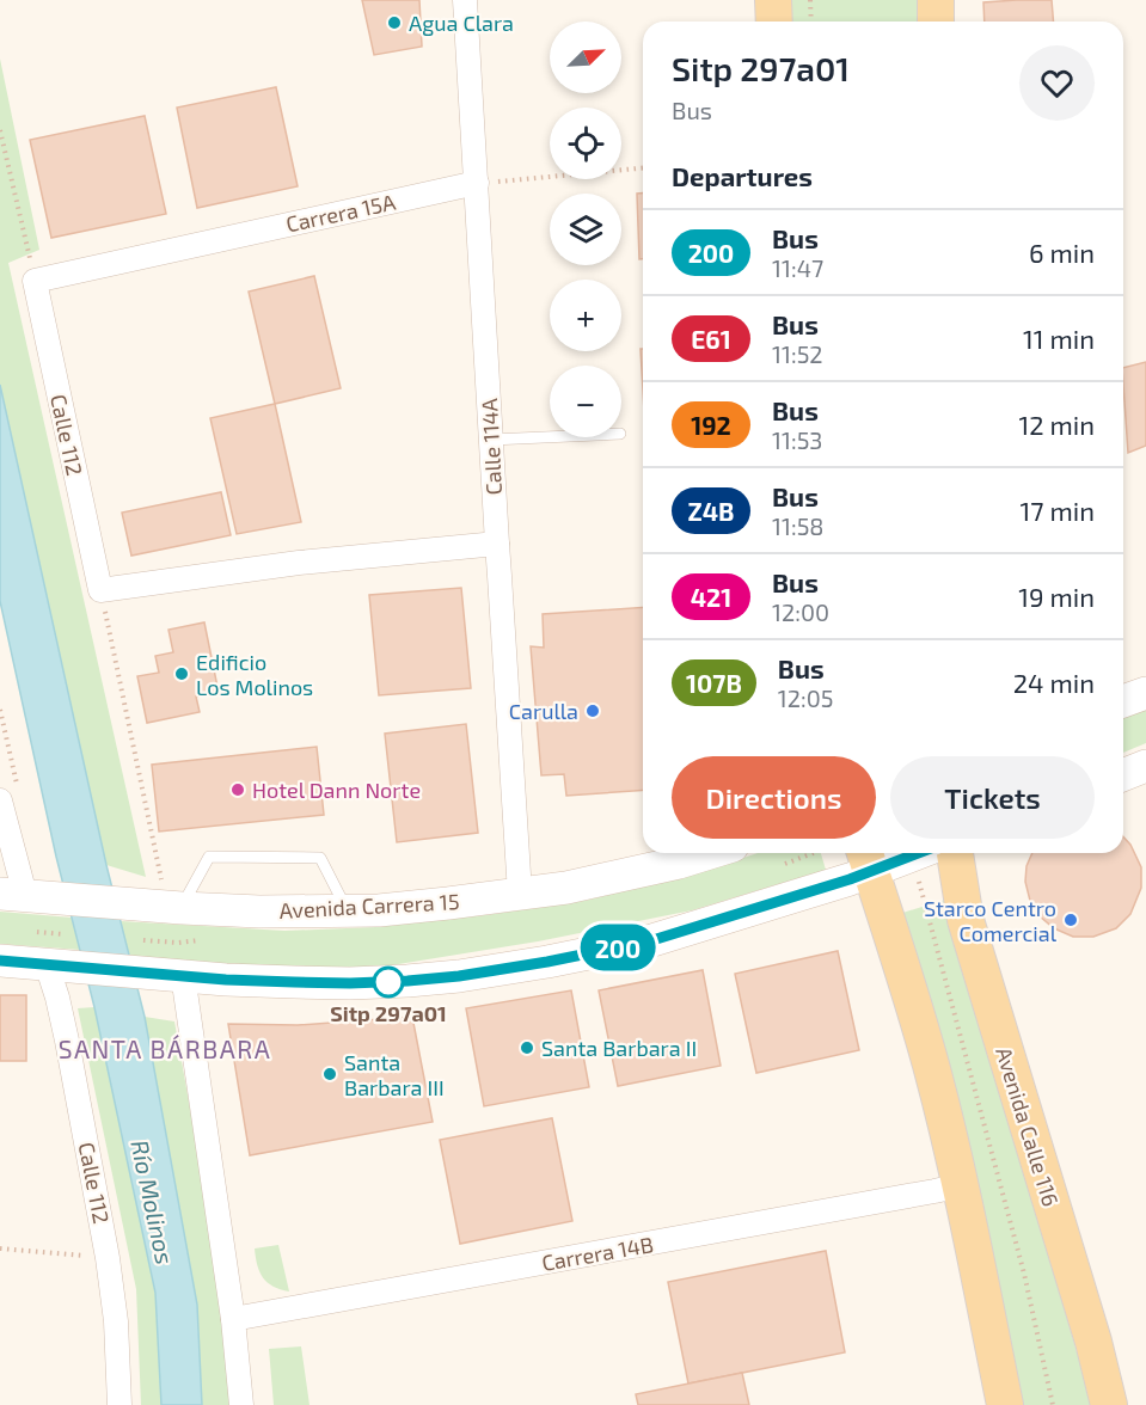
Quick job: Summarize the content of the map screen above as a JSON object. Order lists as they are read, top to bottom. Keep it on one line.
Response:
{"streets":{"main road":["Avenida Carrera 15","Avenida Calle 116"],"street":["Carrera 15A","Calle 112","Calle 114A","Carrera 14B"]},"crossings":[["Carrera 15A","Calle 112"],["Carrera 15A","Calle 114A"],["Calle 114A","Avenida Carrera 15"]],"districts":["SANTA BÁRBARA"],"water":["Río Molinos"],"places":["Agua Clara","Edificio Los Molinos","Carulla","Hotel Dann Norte","Starco Centro Comercial","Sitp 297a01","Santa Barbara II","Santa Barbara III"],"lines":["bus line 200"],"north":"top right","page":{"on_map":"200","map_buttons":["+","−"],"heading":[["Sitp 297a01","Bus"],"Departures"],"list":[{"mark":"200","name":"Bus","note":"11:47","value":"6 min"},{"mark":"E61","name":"Bus","note":"11:52","value":"11 min"},{"mark":"192","name":"Bus","note":"11:53","value":"12 min"},{"mark":"Z4B","name":"Bus","note":"11:58","value":"17 min"},{"mark":"421","name":"Bus","note":"12:00","value":"19 min"},{"mark":"107B","name":"Bus","note":"12:05","value":"24 min"}],"buttons":["Directions","Tickets"]}}
